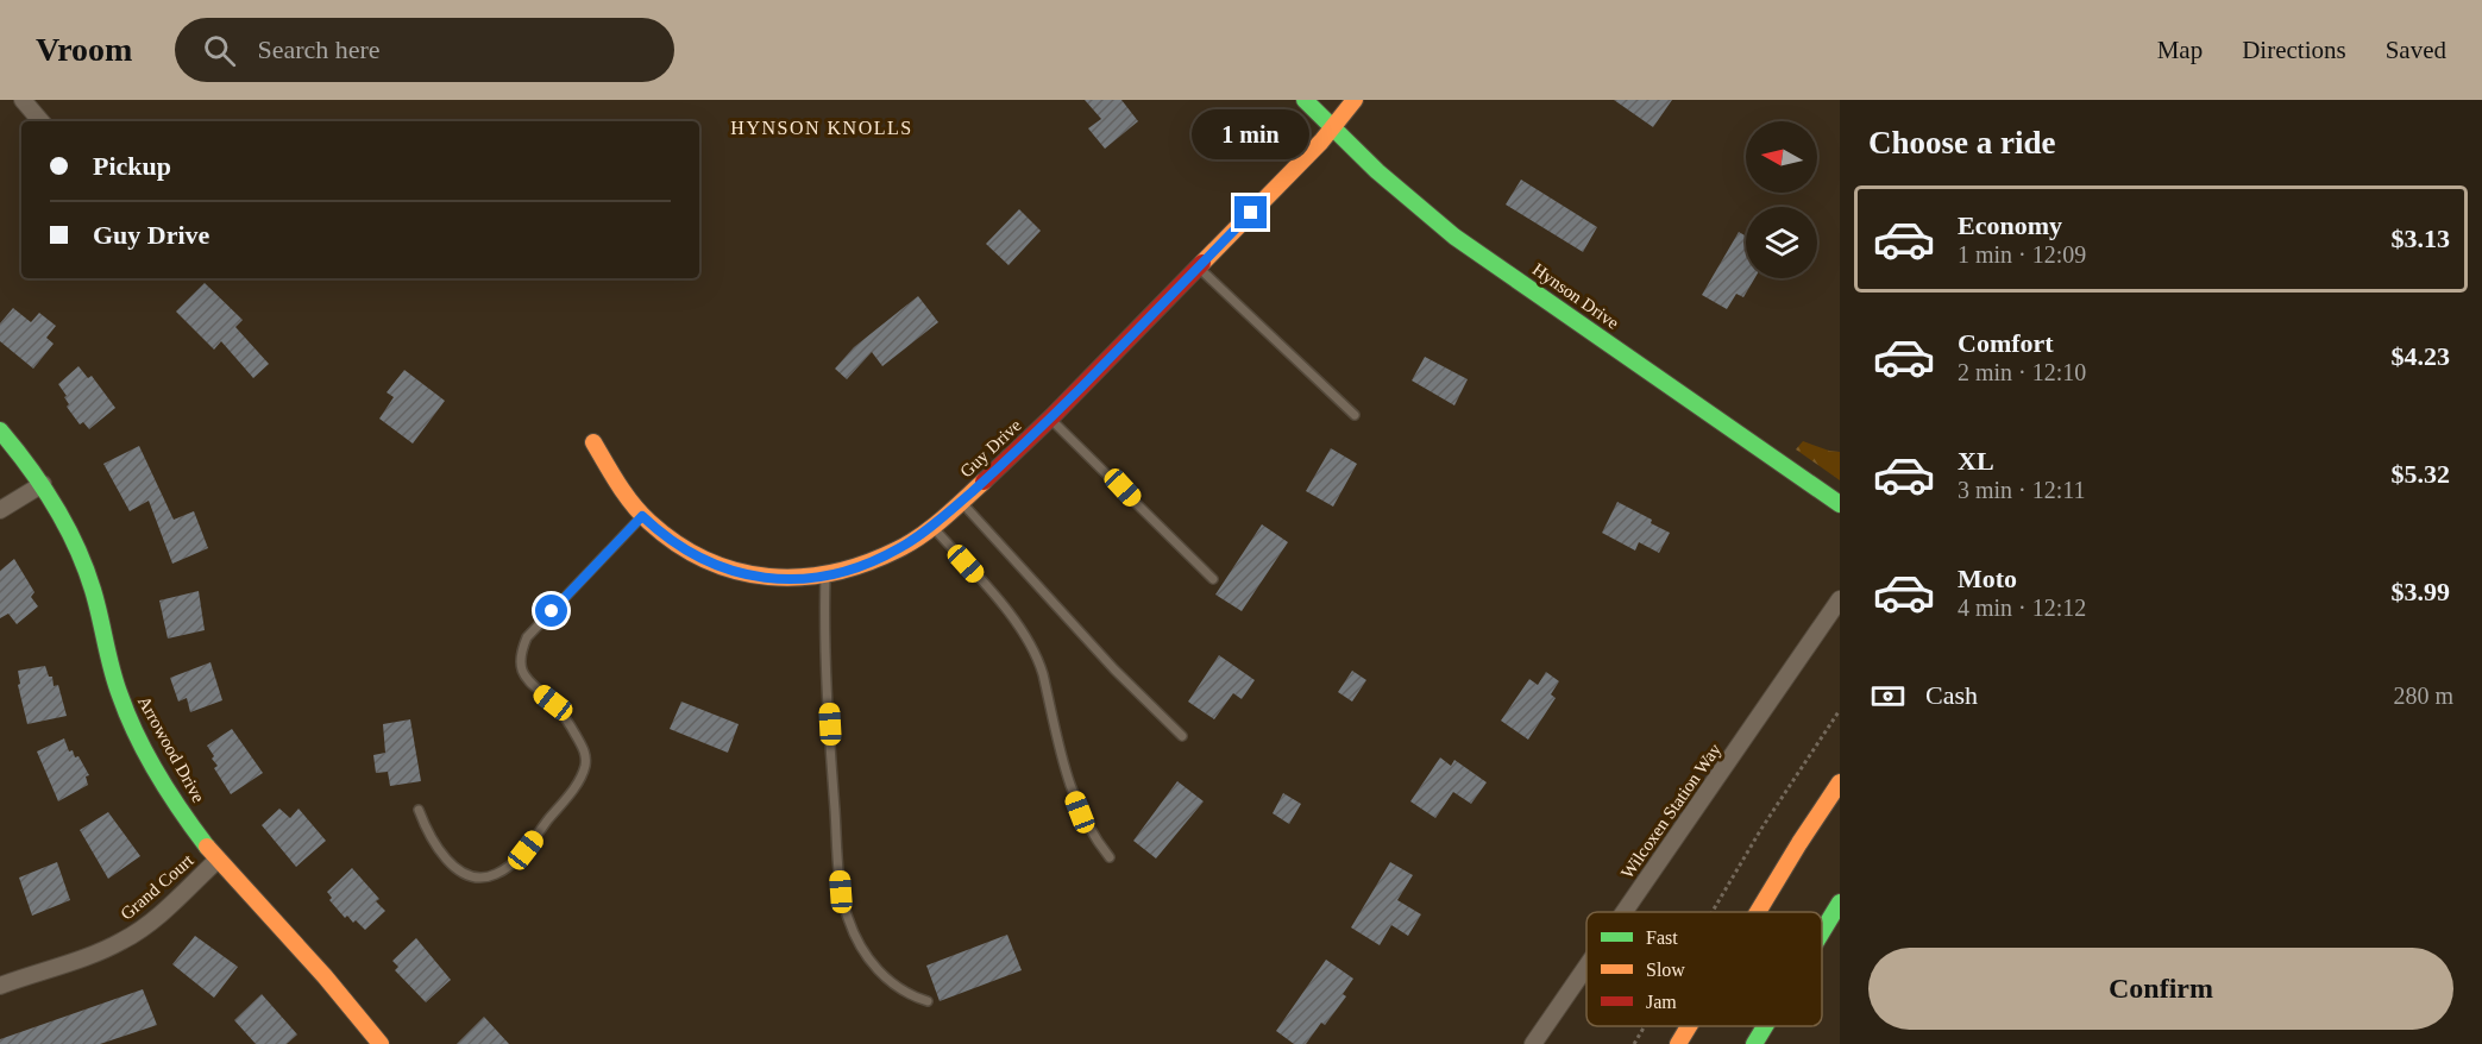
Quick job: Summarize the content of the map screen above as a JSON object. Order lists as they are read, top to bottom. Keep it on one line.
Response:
{"streets":{"main road":["Hynson Drive","Guy Drive","Arrowood Drive"],"street":["Wilcoxen Station Way","Grand Court"]},"crossings":[["Hynson Drive","Guy Drive"],["Arrowood Drive","Grand Court"]],"districts":["HYNSON KNOLLS"],"legend":["Fast","Slow","Jam"],"north":"left","page":{"header":"Vroom","search":"Search here","nav":["Map","Directions","Saved"],"heading":"Choose a ride","bubble":"1 min","banner":["Pickup","Guy Drive"],"list":[{"name":"Economy","note":"1 min · 12:09","value":"$3.13"},{"name":"Comfort","note":"2 min · 12:10","value":"$4.23"},{"name":"XL","note":"3 min · 12:11","value":"$5.32"},{"name":"Moto","note":"4 min · 12:12","value":"$3.99"}],"pay":["Cash","280 m"],"buttons":"Confirm"}}
